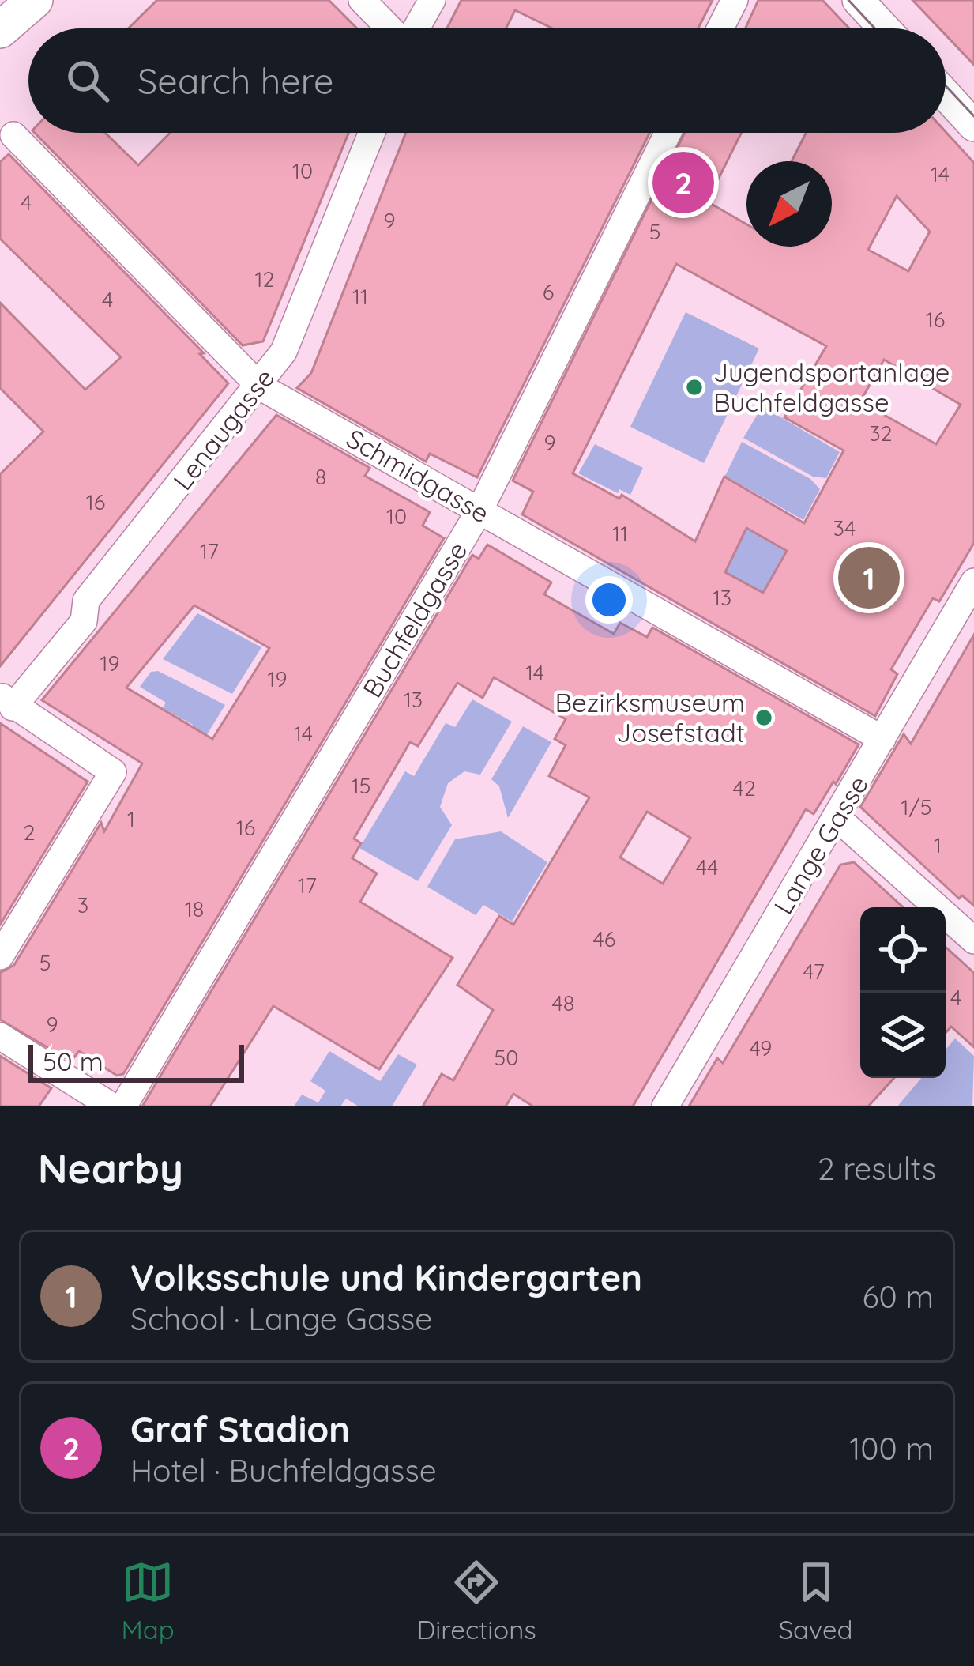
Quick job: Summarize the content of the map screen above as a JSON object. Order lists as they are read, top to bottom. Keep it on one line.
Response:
{"streets":{"street":["Lenaugasse","Schmidgasse","Buchfeldgasse","Lange Gasse"]},"crossings":[["Lenaugasse","Schmidgasse"],["Schmidgasse","Buchfeldgasse"],["Schmidgasse","Lange Gasse"]],"places":["Jugendsportanlage Buchfeldgasse","Bezirksmuseum Josefstadt"],"house_numbers":["10","14","4","9","5","12","6","11","4","16","32","9","8","16","10","34","11","17","13","19","14","19","13","14","15","42","1/5","1","16","2","1","44","17","3","18","46","5","47","4","48","9","49","50"],"scale_bar":"50 m","north":"bottom left","page":{"search":"Search here","pins":["2","1"],"scale":"50 m","heading":["Nearby","2 results"],"list":[{"mark":"1","name":"Volksschule und Kindergarten","note":"School · Lange Gasse","value":"60 m"},{"mark":"2","name":"Graf Stadion","note":"Hotel · Buchfeldgasse","value":"100 m"}],"nav":["Map","Directions","Saved"]}}
